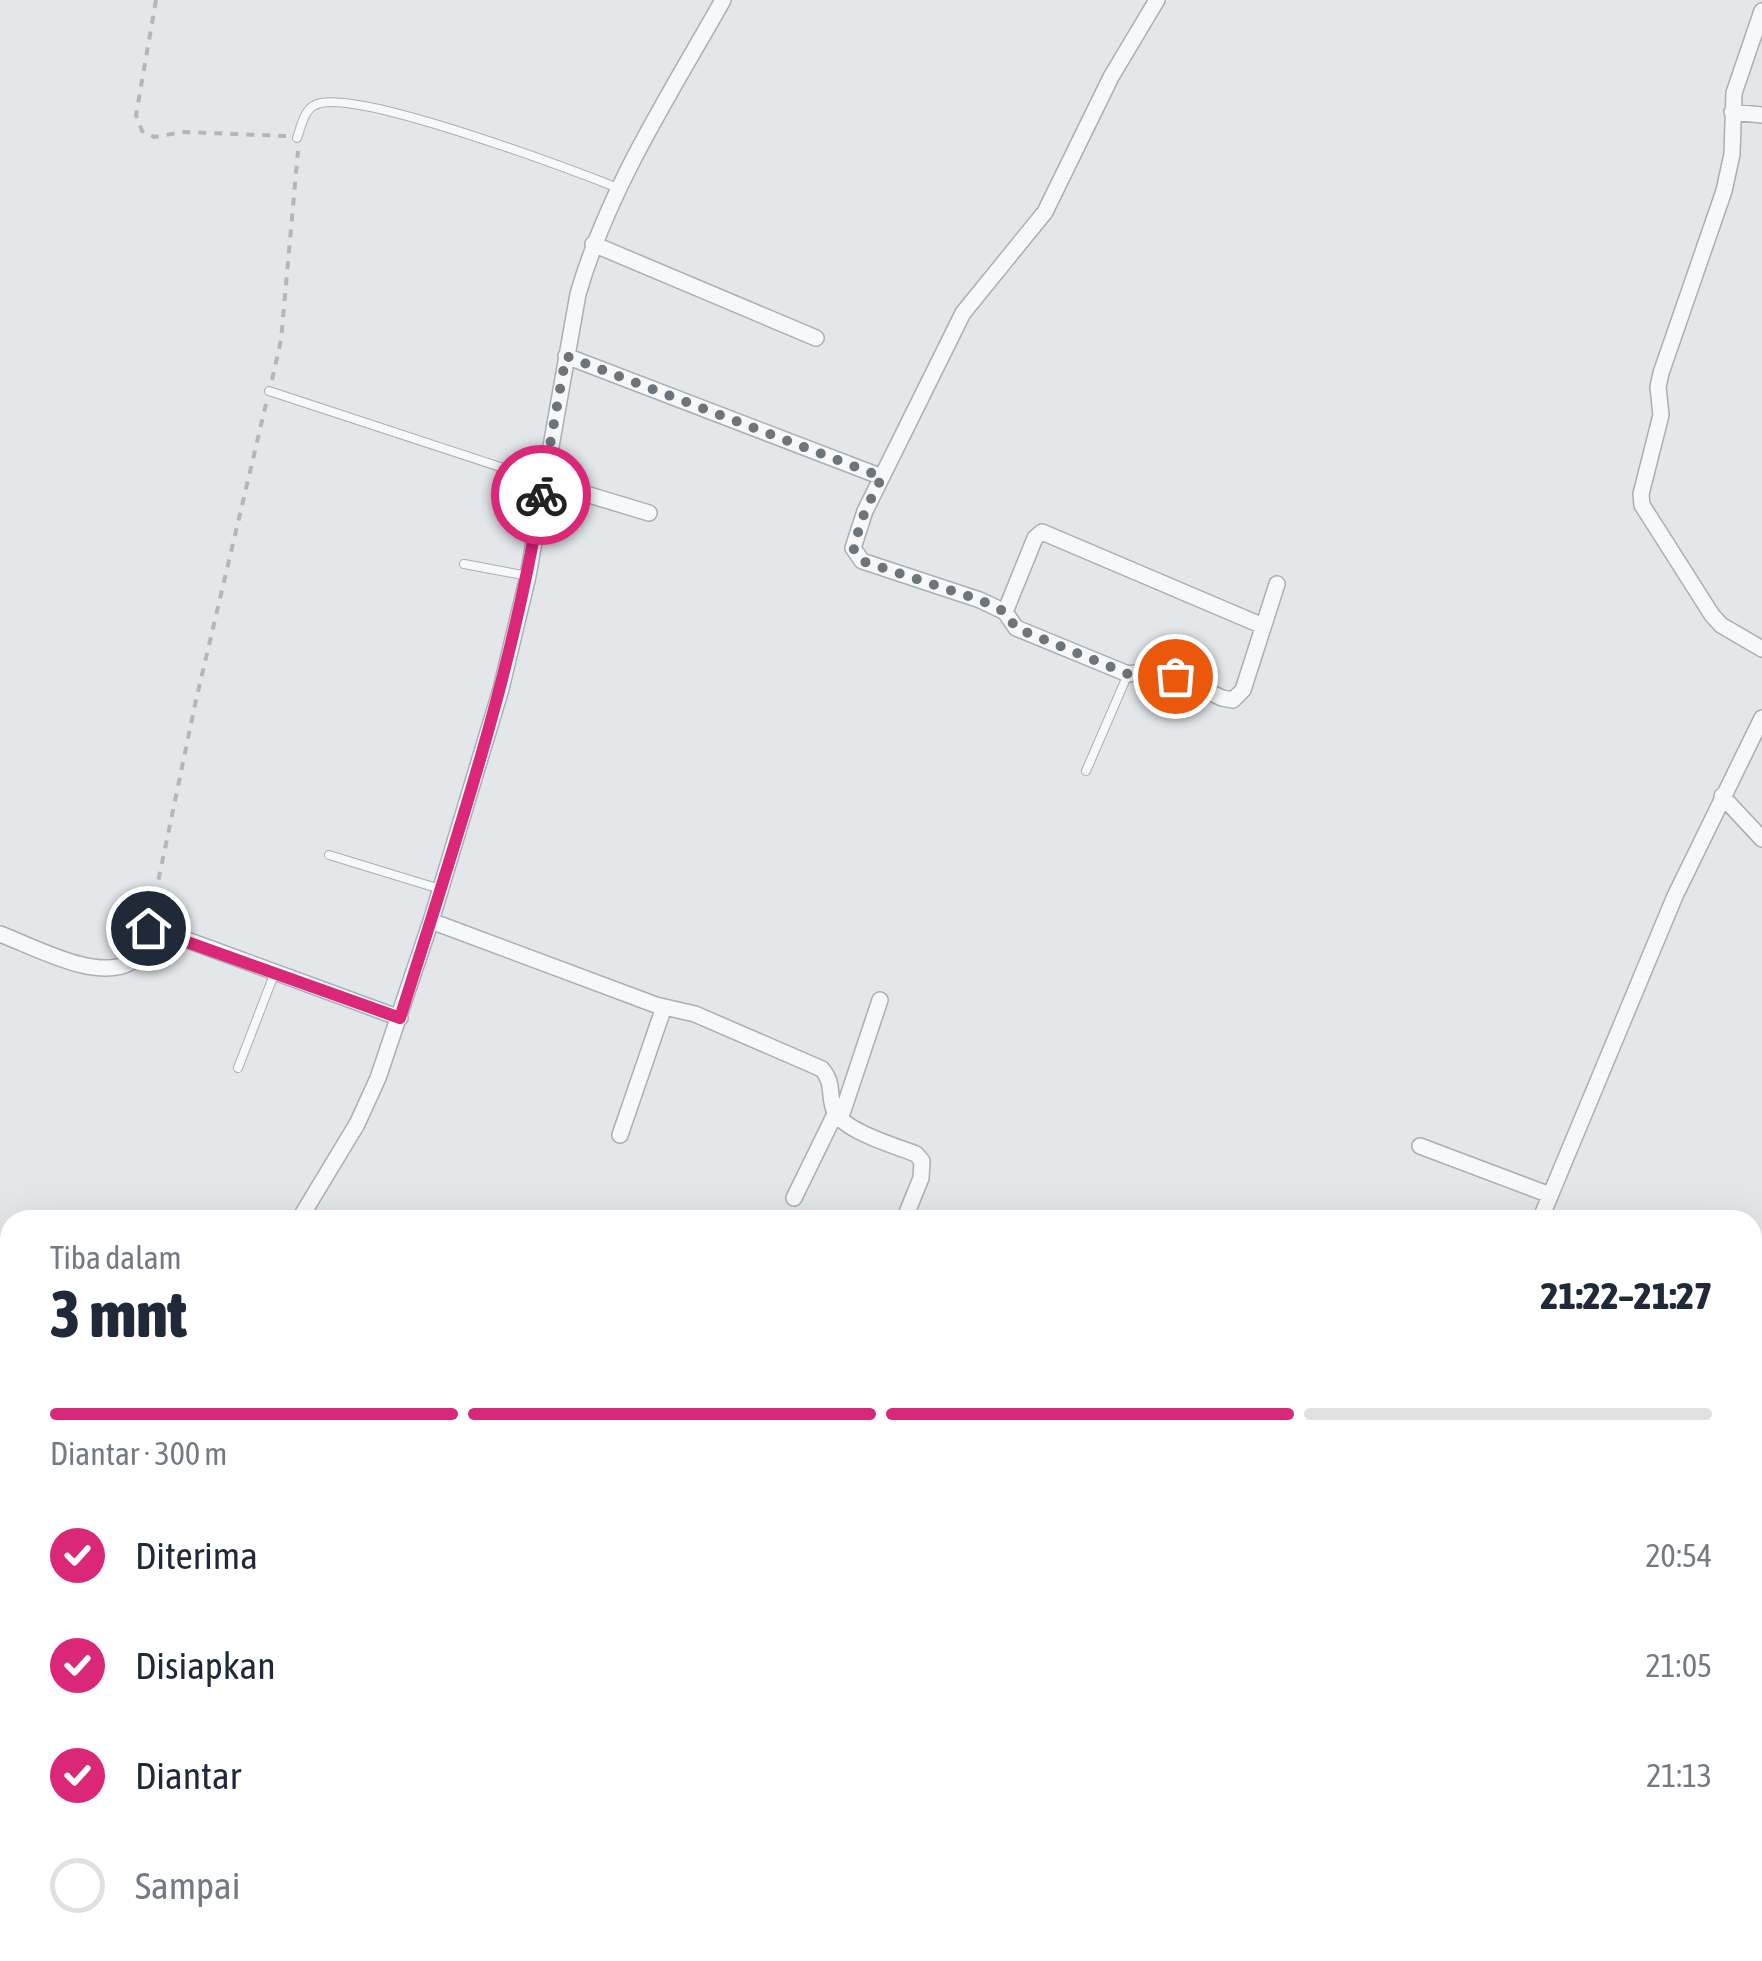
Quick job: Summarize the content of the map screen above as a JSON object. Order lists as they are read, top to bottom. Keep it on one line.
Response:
{"page":{"heading":["3 mnt","Tiba dalam","21:22–21:27"],"bar":"Diantar · 300 m","list":[["Diterima","20:54"],["Disiapkan","21:05"],["Diantar","21:13"],"Sampai"]}}
